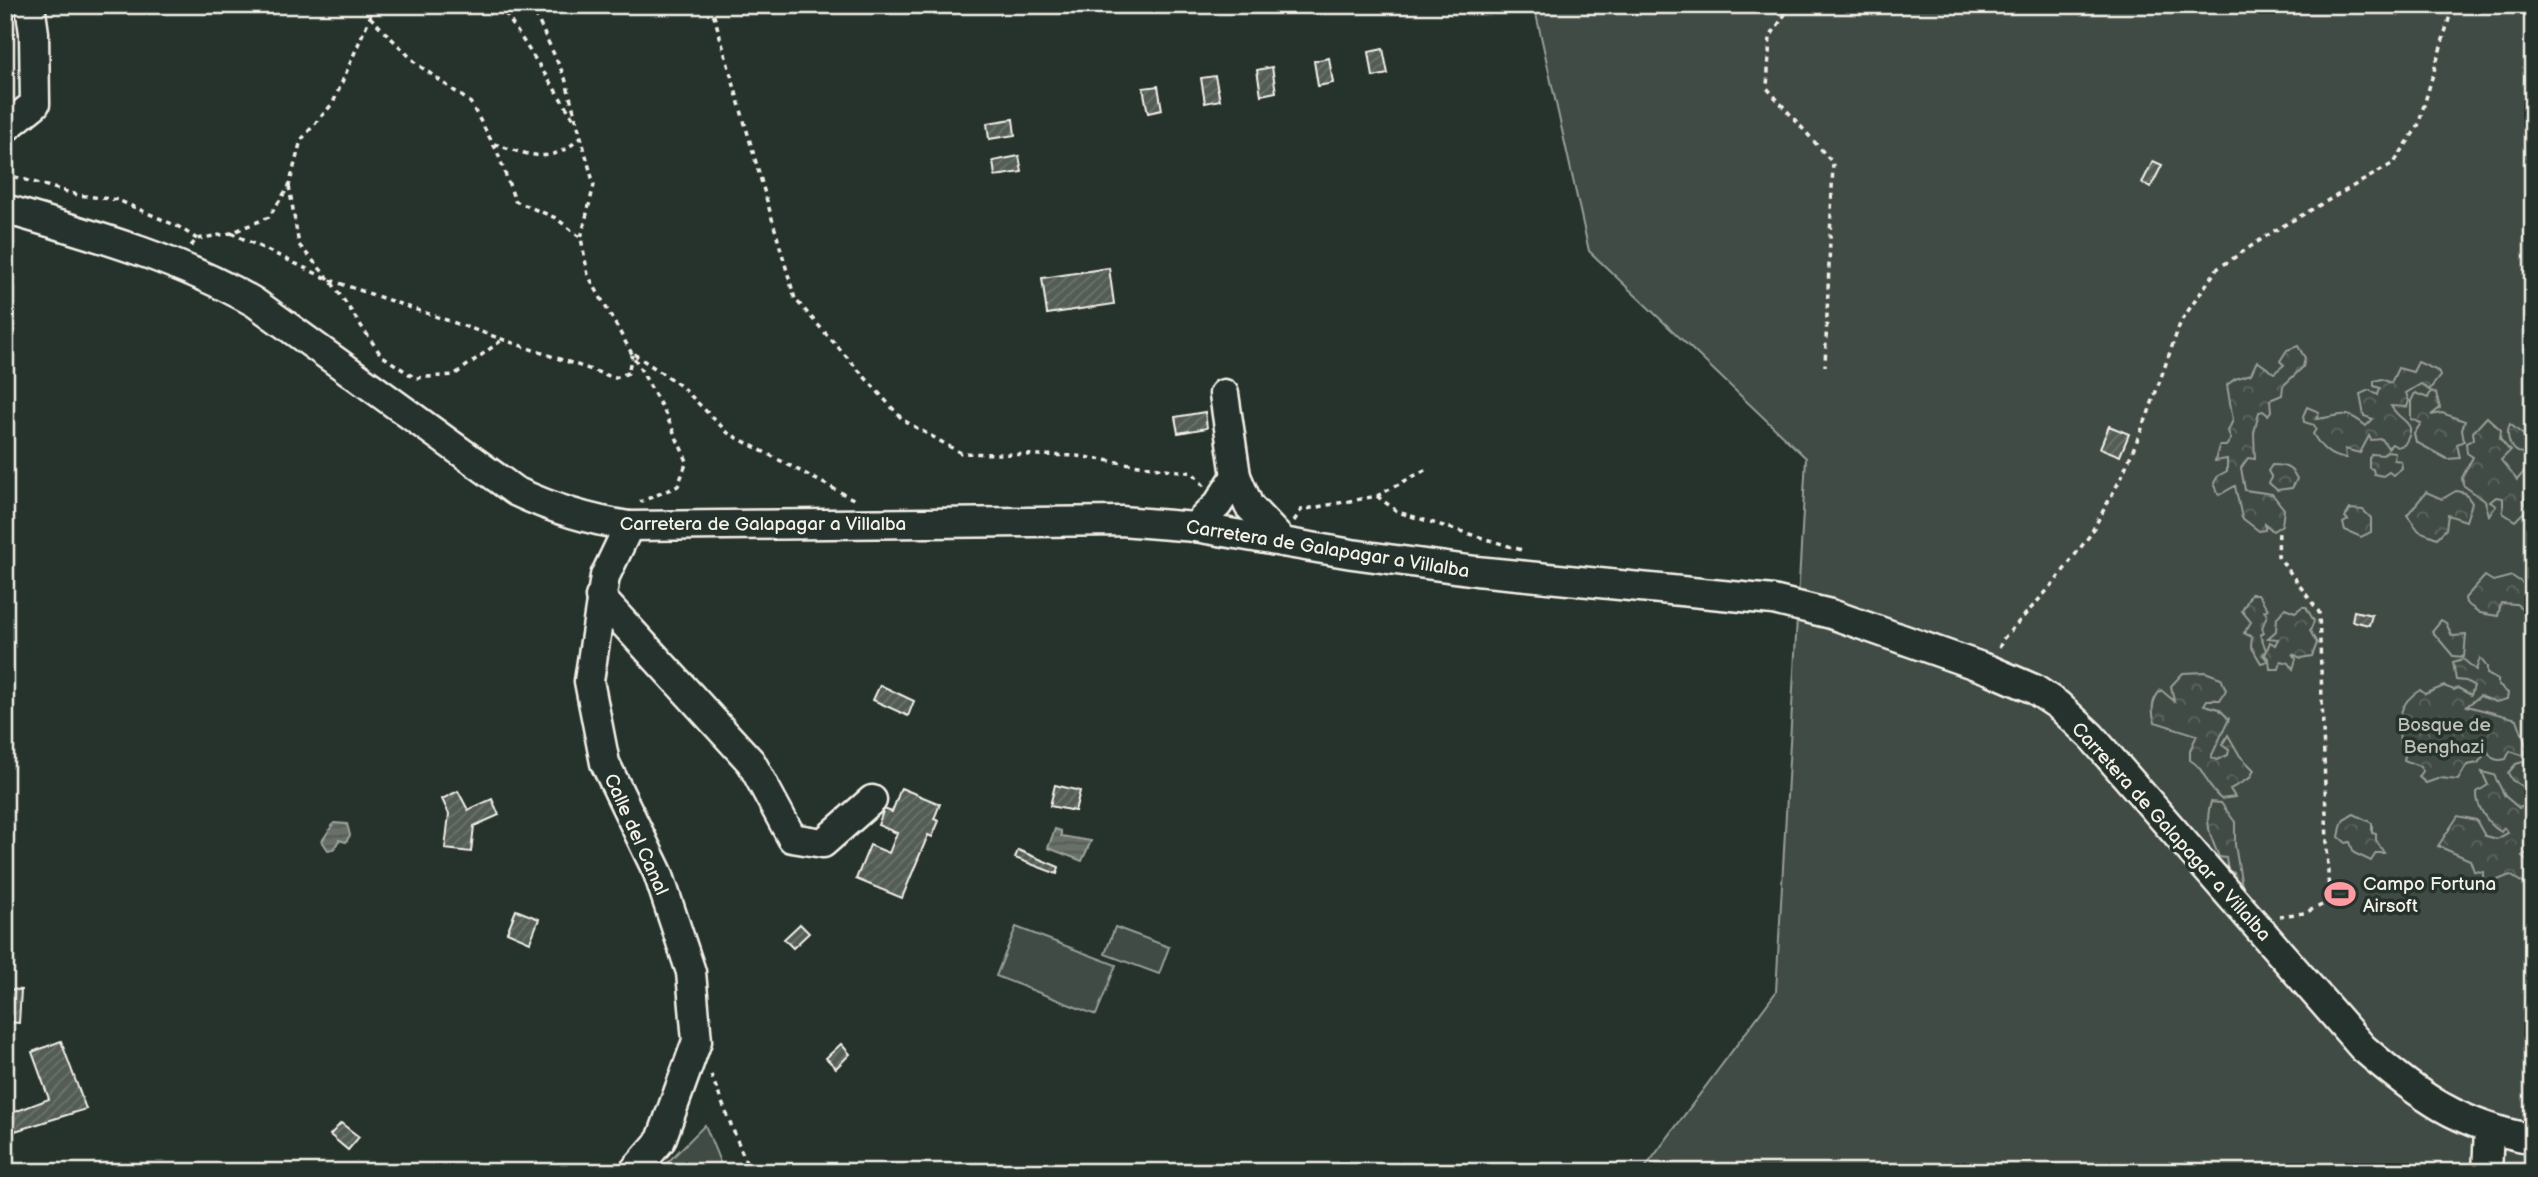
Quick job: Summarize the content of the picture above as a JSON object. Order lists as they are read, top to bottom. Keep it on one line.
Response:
{"streets":{"street":["Carretera de Galapagar a Villalba","Calle del Canal"]},"crossings":[["Carretera de Galapagar a Villalba","Calle del Canal"]],"parks":["Bosque de Benghazi"],"places":{"sports":["Campo Fortuna Airsoft"]}}
